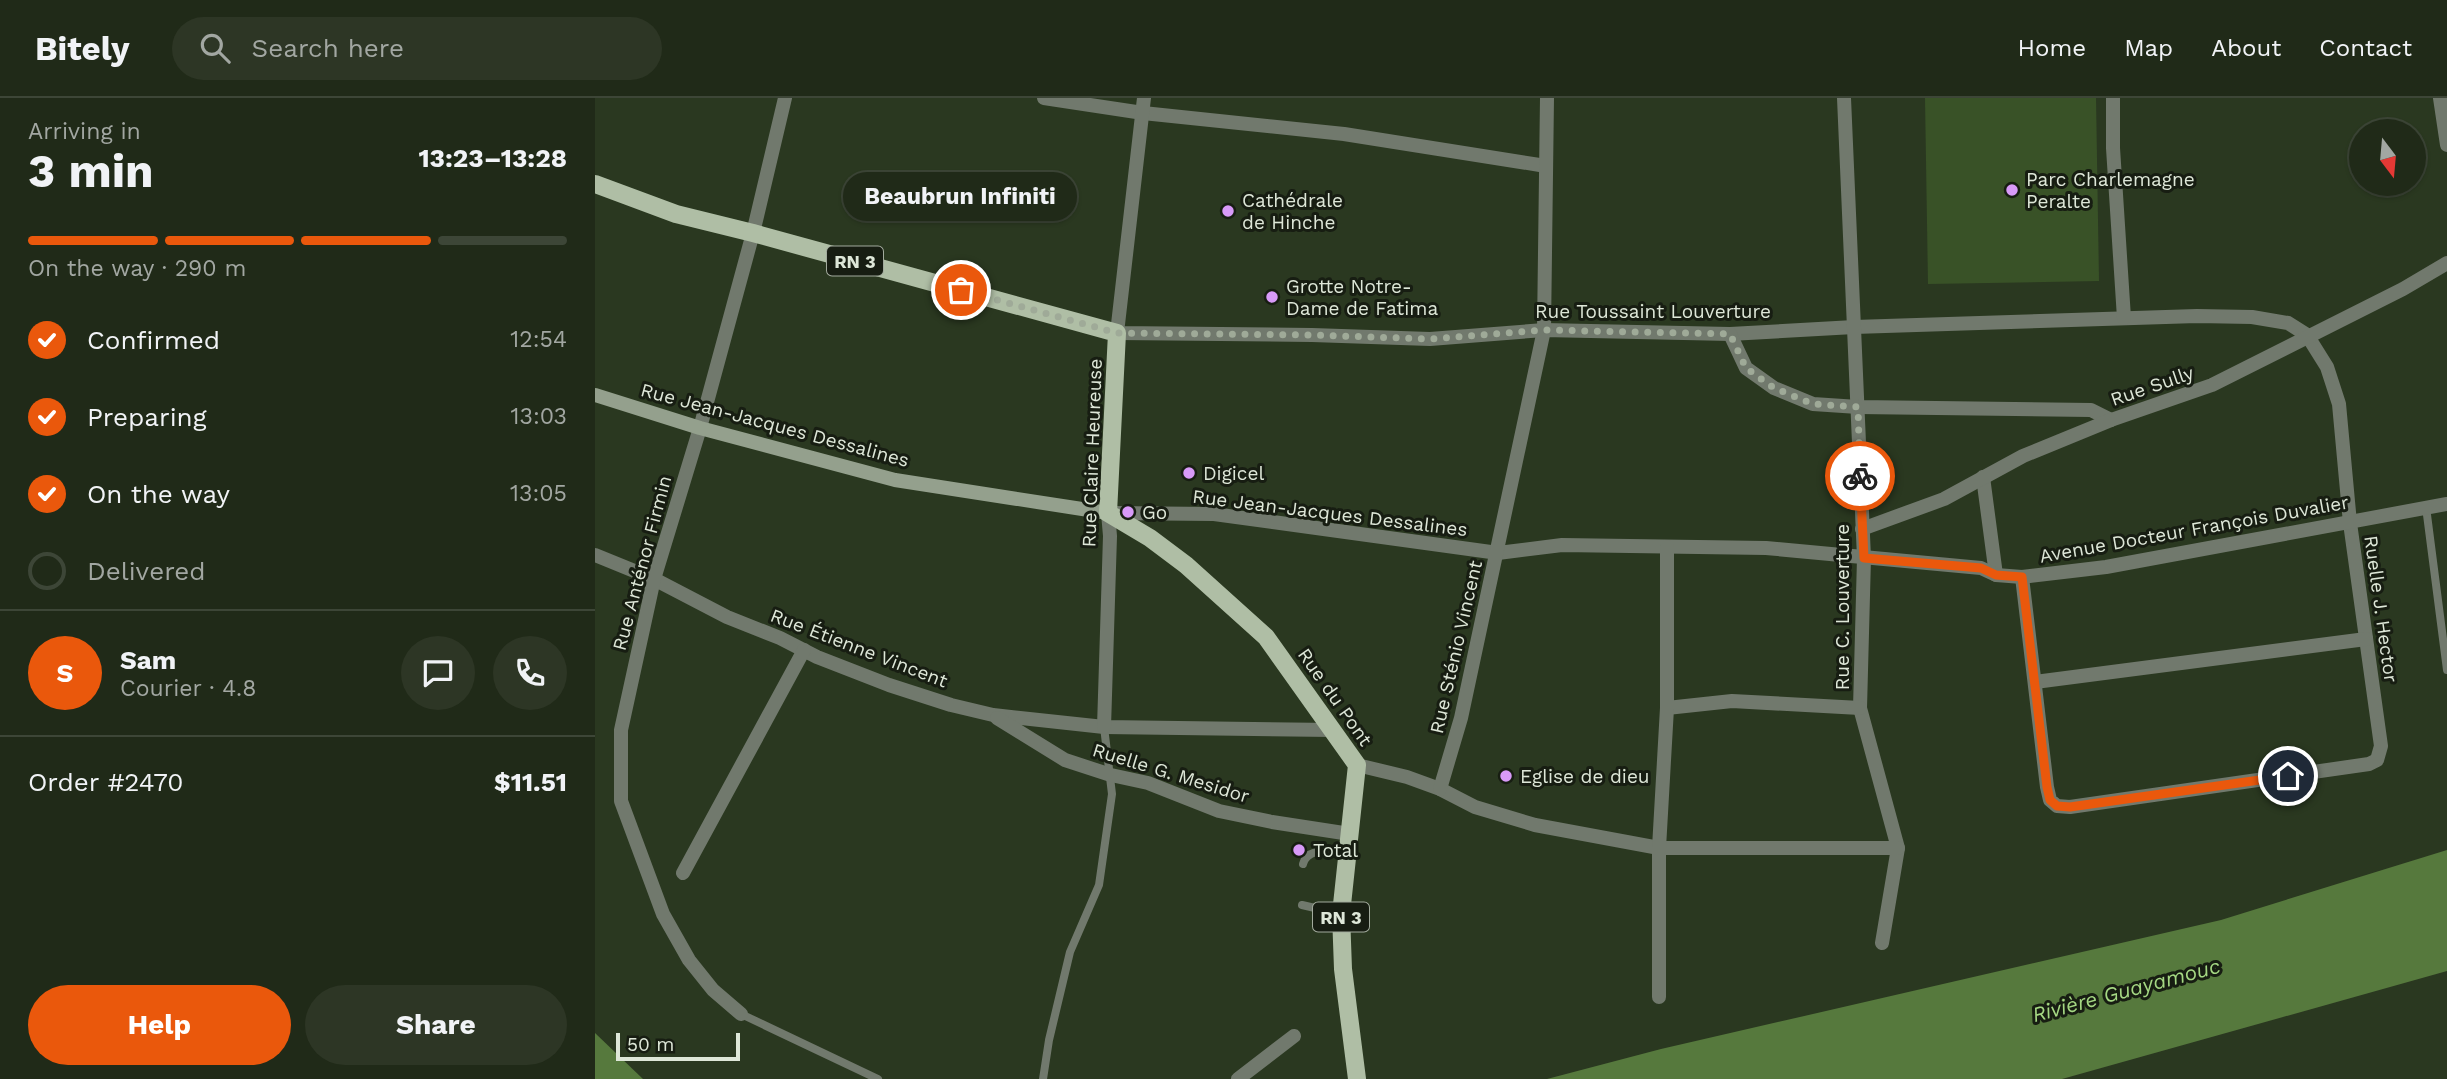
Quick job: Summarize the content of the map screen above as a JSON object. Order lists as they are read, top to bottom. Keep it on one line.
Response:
{"streets":{"main road":["RN 3","Rue Toussaint Louverture","Rue Jean-Jacques Dessalines","Rue Claire Heureuse","Rue du Pont"],"street":["Rue Sully","Avenue Docteur François Duvalier","Rue Anténor Firmin","Rue C. Louverture","Ruelle J. Hector","Rue Sténio Vincent","Rue Étienne Vincent","Ruelle G. Mesidor"]},"crossings":[["Rue Toussaint Louverture","Rue Sully"],["Rue Toussaint Louverture","Rue Claire Heureuse"],["Rue Toussaint Louverture","Rue Anténor Firmin"],["Rue Toussaint Louverture","Rue C. Louverture"],["Rue Toussaint Louverture","Ruelle J. Hector"],["Rue Toussaint Louverture","Rue Sténio Vincent"],["Rue Sully","Rue C. Louverture"],["Rue Sully","Ruelle J. Hector"],["Rue Jean-Jacques Dessalines","Rue Claire Heureuse"],["Rue Jean-Jacques Dessalines","Avenue Docteur François Duvalier"],["Rue Jean-Jacques Dessalines","Rue Anténor Firmin"],["Rue Jean-Jacques Dessalines","Rue C. Louverture"],["Rue Jean-Jacques Dessalines","Rue Sténio Vincent"],["Rue Jean-Jacques Dessalines","Rue du Pont"],["Rue Claire Heureuse","Rue Étienne Vincent"],["Rue Claire Heureuse","Rue du Pont"],["Avenue Docteur François Duvalier","Rue C. Louverture"],["Avenue Docteur François Duvalier","Ruelle J. Hector"],["Rue Anténor Firmin","Rue Étienne Vincent"],["Rue Étienne Vincent","Rue du Pont"],["Rue Étienne Vincent","Ruelle G. Mesidor"],["Rue du Pont","Ruelle G. Mesidor"]],"water":["Rivière Guayamouc"],"places":["Parc Charlemagne Peralte","Cathédrale de Hinche","Beaubrun Infiniti","Grotte Notre- Dame de Fatima","Digicel","Go","Eglise de dieu","Total"],"scale_bar":"50 m","north":"bottom","page":{"header":"Bitely","search":"Search here","nav":["Home","Map","About","Contact"],"heading":["3 min","Arriving in","13:23–13:28"],"panel":["Sam","Courier · 4.8","Order #2470","$11.51"],"bubble":"Beaubrun Infiniti","bar":"On the way · 290 m","list":[["Confirmed","12:54"],["Preparing","13:03"],["On the way","13:05"],"Delivered"],"round":"S","buttons":["Help","Share"],"scale":"50 m"}}
